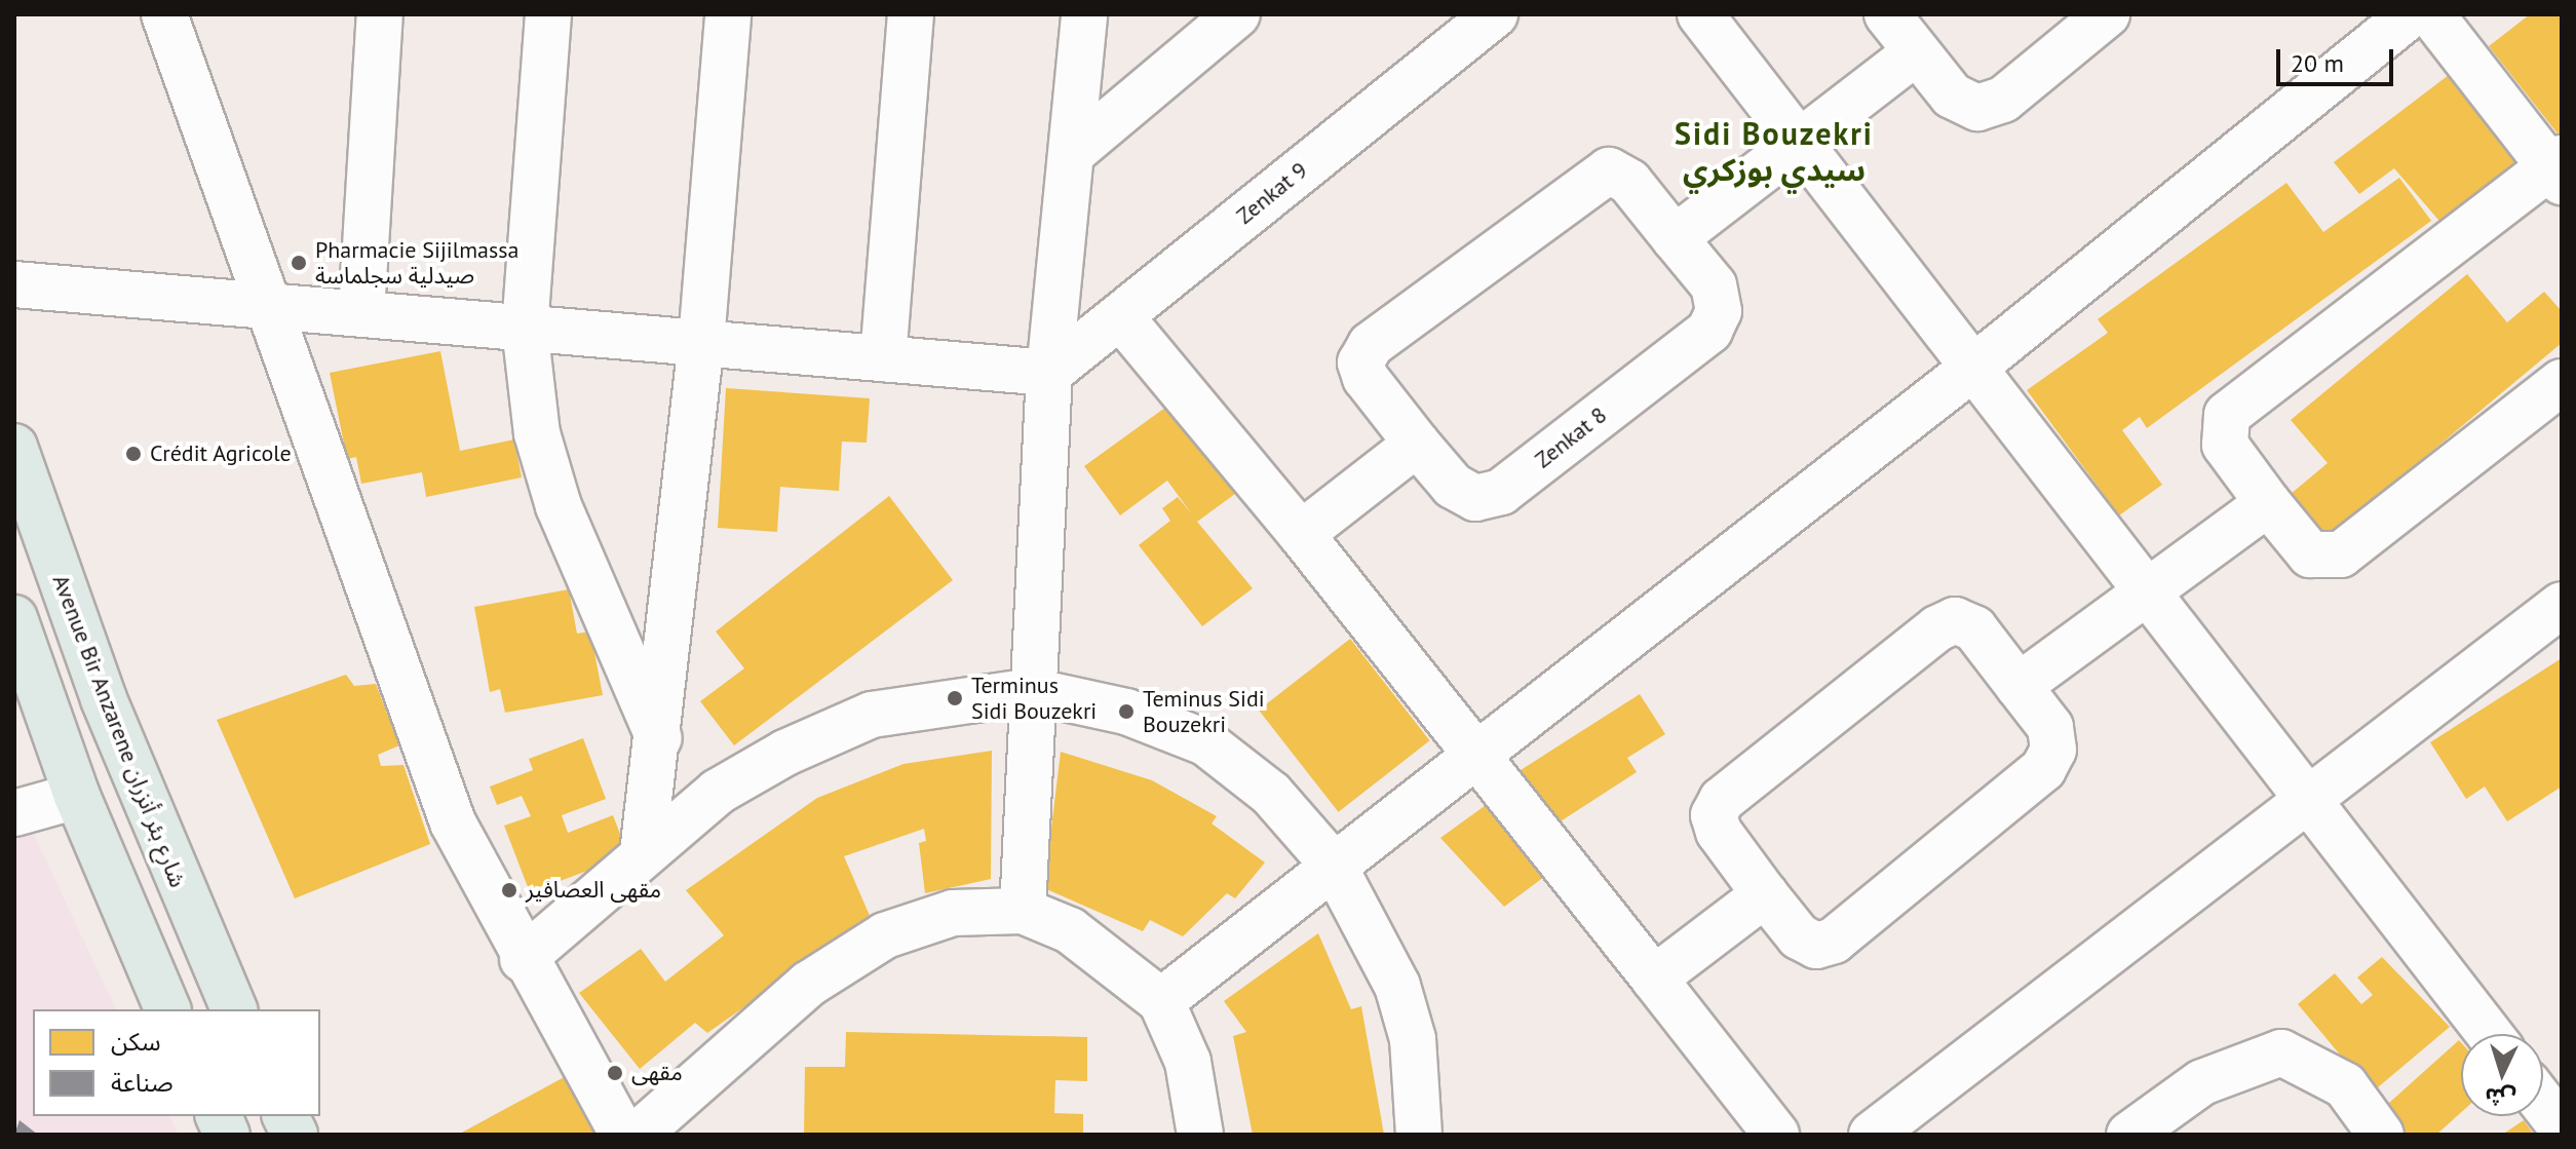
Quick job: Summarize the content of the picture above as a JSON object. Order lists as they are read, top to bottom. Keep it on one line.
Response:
{"streets":{"main road":["Avenue Bir Anzarene شارع بئر أنزران"],"street":["Zenkat 9","Zenkat 8"]},"districts":["Sidi Bouzekri سيدي بوزكري"],"places":["Pharmacie Sijilmassa صيدلية سجلماسة","Crédit Agricole","Terminus Sidi Bouzekri","Teminus Sidi Bouzekri","مقهى العصافير","مقهى"],"legend":["سكن","صناعة"],"scale_bar":"20 m","north":"bottom"}
